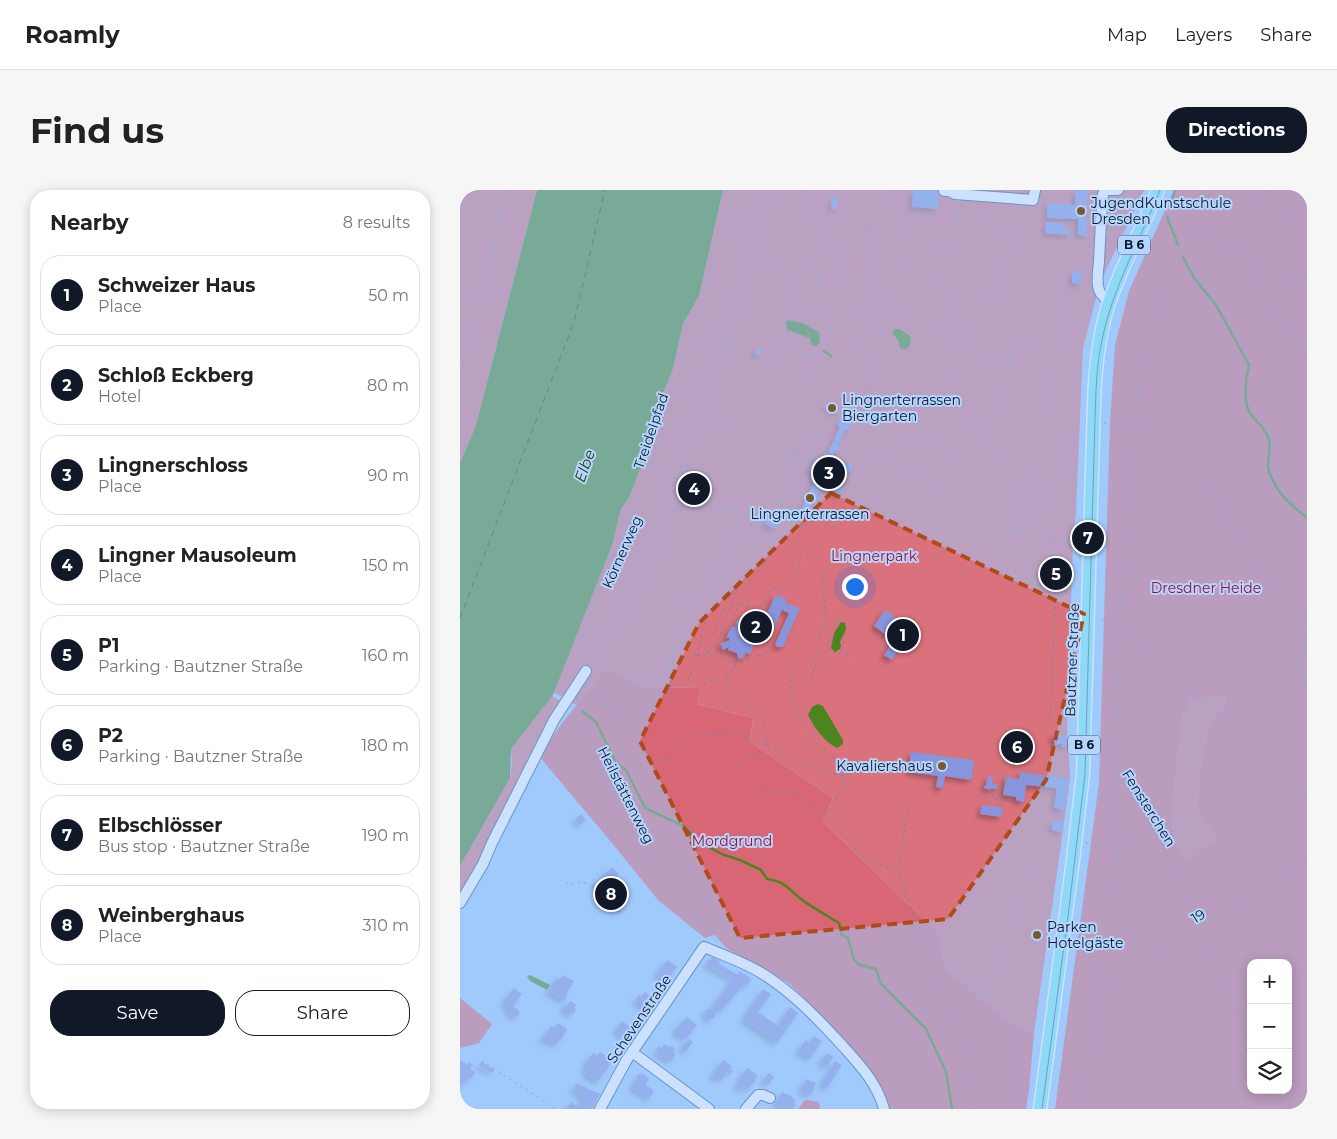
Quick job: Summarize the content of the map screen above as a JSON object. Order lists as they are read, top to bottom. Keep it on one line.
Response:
{"streets":{"main road":["B 6","Bautzner Straße"],"street":["Schevenstraße"],"path":["Treidelpfad","Körnerweg","Heilstättenweg","Fensterchen","19"]},"crossings":[["Treidelpfad","Körnerweg"],["Bautzner Straße","Fensterchen"],["Fensterchen","19"]],"water":["Elbe"],"parks":["Lingnerpark","Dresdner Heide","Mordgrund"],"places":["JugendKunstschule Dresden","Lingnerterrassen Biergarten","Lingnerterrassen","Kavaliershaus","Parken Hotelgäste"],"page":{"header":"Roamly","nav":["Map","Layers","Share"],"buttons":["Directions",["Save","Share"]],"title":"Find us","heading":["Nearby","8 results"],"list":[{"mark":"1","name":"Schweizer Haus","note":"Place","value":"50 m"},{"mark":"2","name":"Schloß Eckberg","note":"Hotel","value":"80 m"},{"mark":"3","name":"Lingnerschloss","note":"Place","value":"90 m"},{"mark":"4","name":"Lingner Mausoleum","note":"Place","value":"150 m"},{"mark":"5","name":"P1","note":"Parking · Bautzner Straße","value":"160 m"},{"mark":"6","name":"P2","note":"Parking · Bautzner Straße","value":"180 m"},{"mark":"7","name":"Elbschlösser","note":"Bus stop · Bautzner Straße","value":"190 m"},{"mark":"8","name":"Weinberghaus","note":"Place","value":"310 m"}],"pins":["3","4","7","5","2","1","6","8"],"map_buttons":["+","−"]}}
